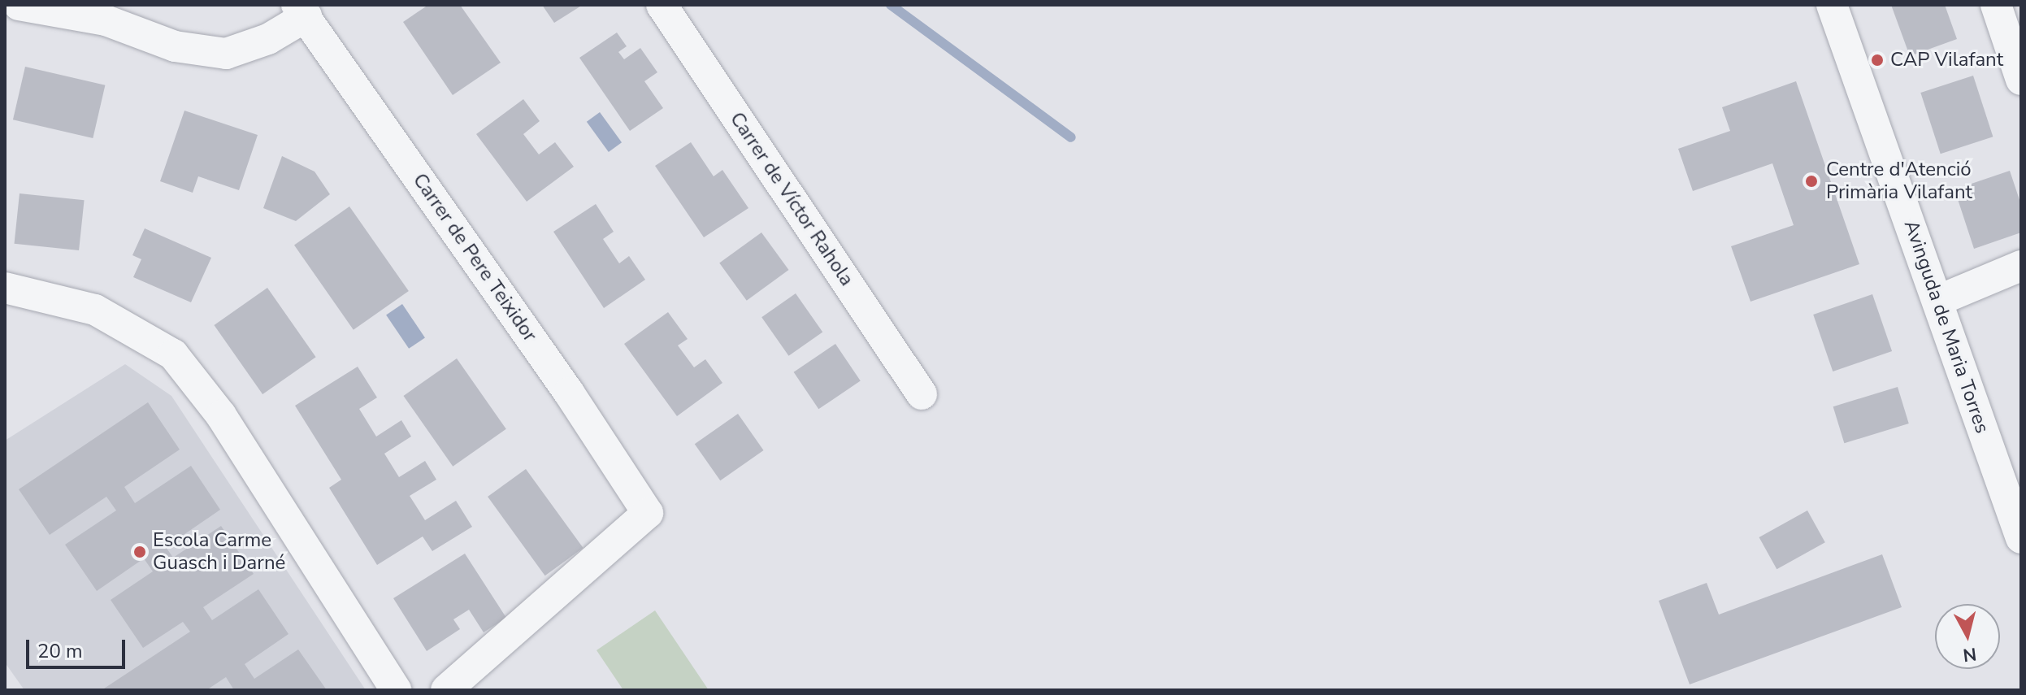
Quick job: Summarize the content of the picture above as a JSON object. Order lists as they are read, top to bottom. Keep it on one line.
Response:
{"streets":{"street":["Carrer de Víctor Rahola","Carrer de Pere Teixidor","Avinguda de Maria Torres"]},"places":["CAP Vilafant","Centre d'Atenció Primària Vilafant","Escola Carme Guasch i Darné"],"scale_bar":"20 m","north":"bottom"}
